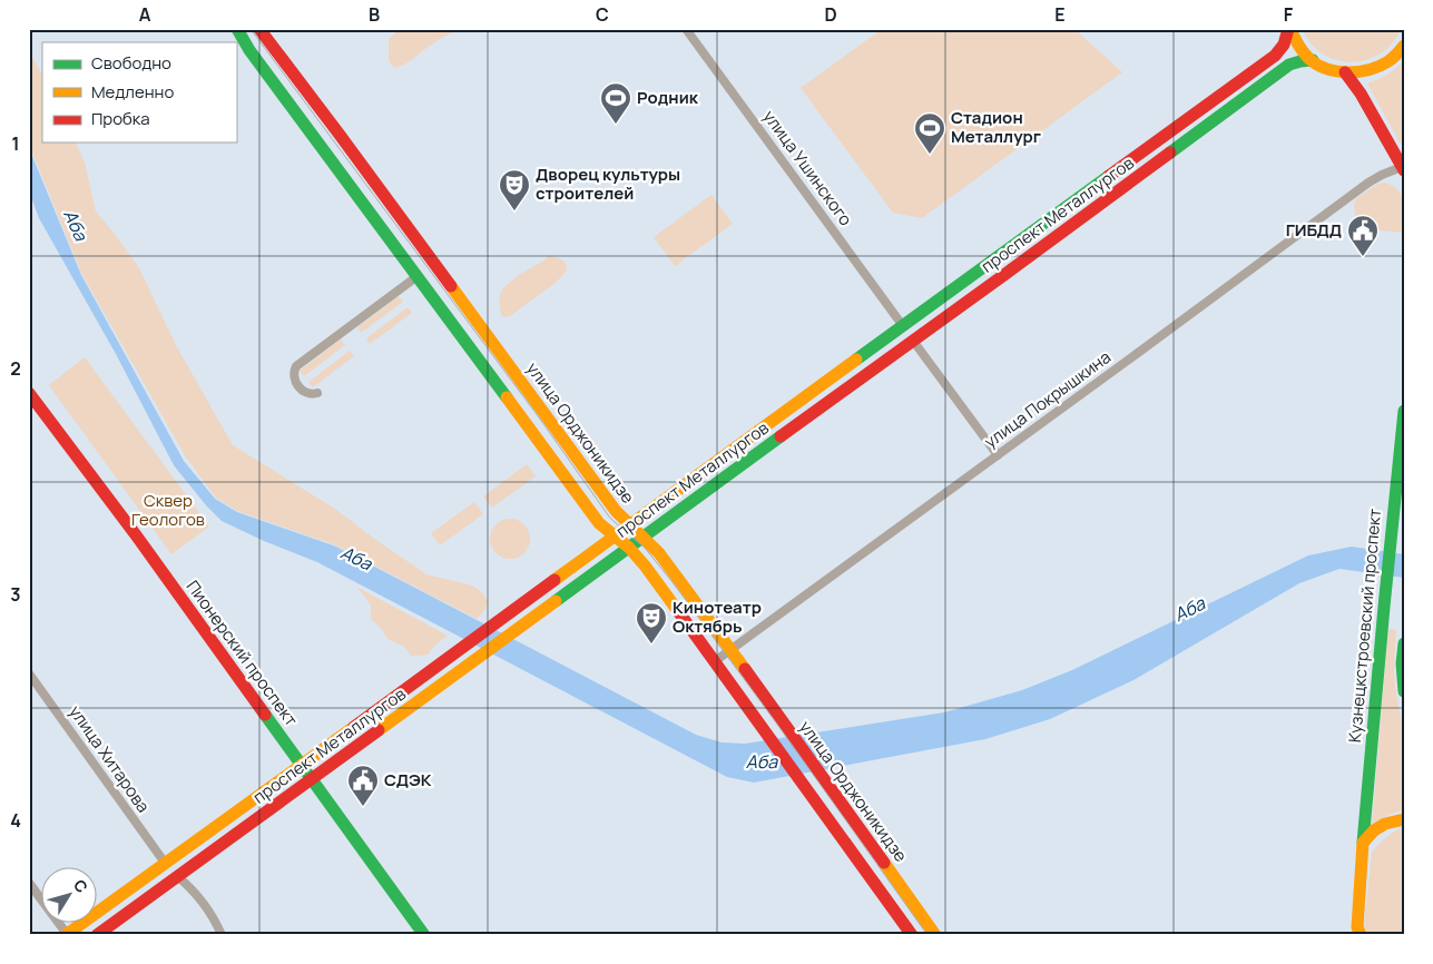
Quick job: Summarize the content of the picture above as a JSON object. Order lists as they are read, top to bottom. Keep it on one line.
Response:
{"streets":{"main road":["проспект Металлургов","улица Орджоникидзе","Кузнецкстроевский проспект","Пионерский проспект"],"street":["улица Ушинского","улица Покрышкина","улица Хитарова"]},"crossings":[["улица Ушинского","проспект Металлургов"],["проспект Металлургов","улица Орджоникидзе"],["проспект Металлургов","Пионерский проспект"],["проспект Металлургов","улица Хитарова"],["улица Покрышкина","улица Орджоникидзе"]],"water":["Аба"],"parks":["Сквер Геологов"],"places":{"sports":["Родник","Стадион Металлург"],"theatre":["Дворец культуры строителей","Кинотеатр Октябрь"],"public building":["ГИБДД","СДЭК"]},"legend":["Свободно","Медленно","Пробка"],"north":"top right","grid":{"columns":["A","B","C","D","E","F"],"rows":["1","2","3","4"]}}
